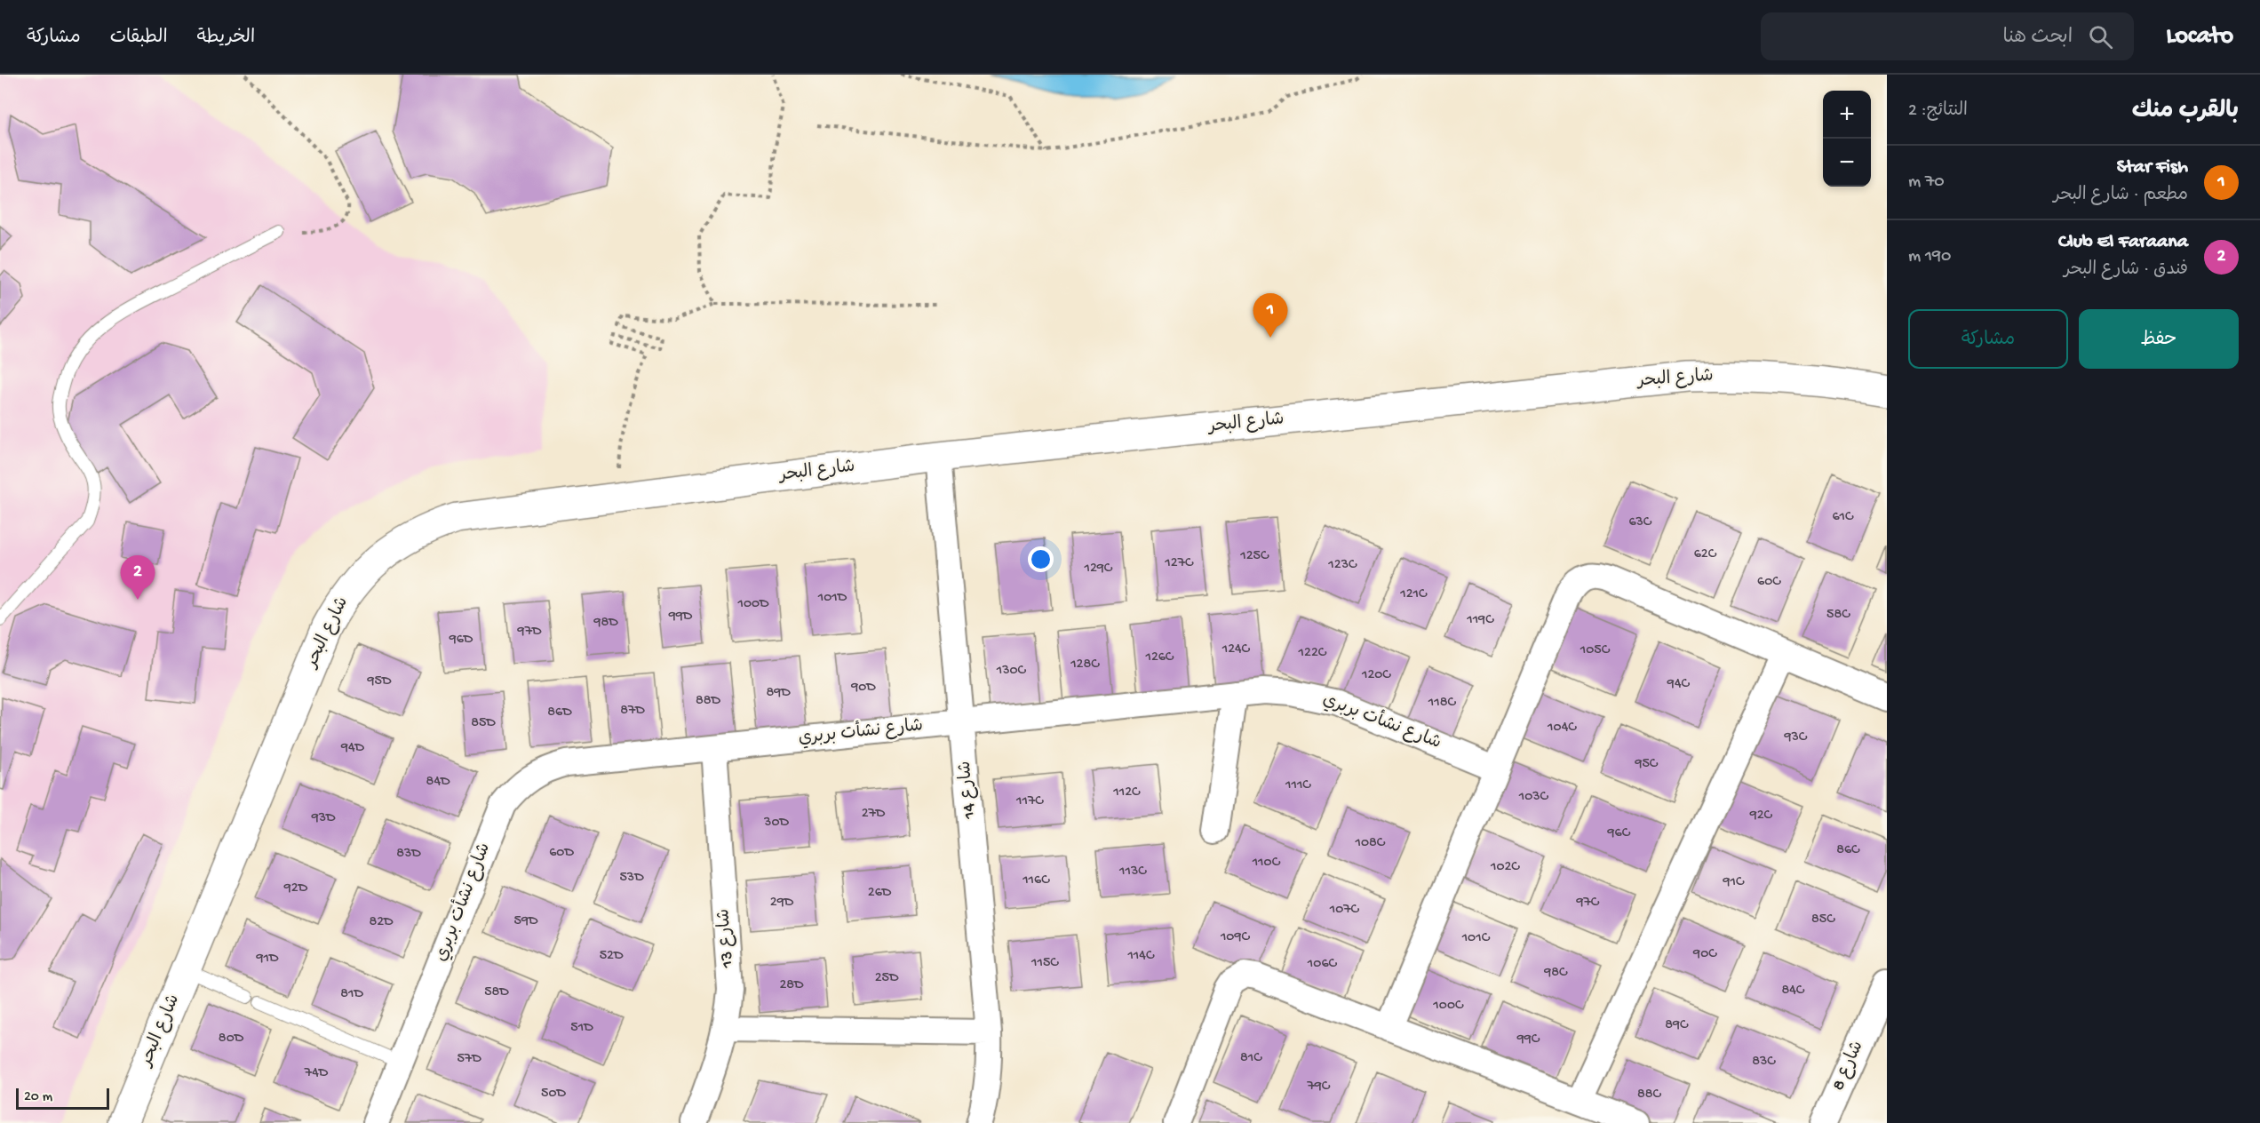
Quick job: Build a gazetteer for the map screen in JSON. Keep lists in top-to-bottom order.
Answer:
{
  "streets": {
    "main road": ["شارع البحر"],
    "street": [
      "شارع نشأت بربري",
      "شارع 14",
      "شارع 13",
      "شارع 8"
    ]
  },
  "crossings": [
    ["شارع البحر", "شارع 14"],
    ["شارع نشأت بربري", "شارع 14"],
    ["شارع نشأت بربري", "شارع 13"]
  ],
  "house_numbers": [
    "61C",
    "63C",
    "62C",
    "125C",
    "127C",
    "123C",
    "129C",
    "60C",
    "121C",
    "101D",
    "100D",
    "58C",
    "99D",
    "119C",
    "98D",
    "97D",
    "96D",
    "124C",
    "105C",
    "122C",
    "126C",
    "128C",
    "130C",
    "120C",
    "95D",
    "94C",
    "90D",
    "89D",
    "88D",
    "118C",
    "87D",
    "86D",
    "85D",
    "104C",
    "93C",
    "94D",
    "95C",
    "84D",
    "111C",
    "112C",
    "103C",
    "117C",
    "27D",
    "92C",
    "93D",
    "30D",
    "96C",
    "108C",
    "86C",
    "60D",
    "83D",
    "110C",
    "102C",
    "113C",
    "53D",
    "116C",
    "91C",
    "92D",
    "26D",
    "29D",
    "97C",
    "107C",
    "85C",
    "59D",
    "82D",
    "109C",
    "101C",
    "90C",
    "52D",
    "114C",
    "91D",
    "115C",
    "106C",
    "98C",
    "25D",
    "28D",
    "84C",
    "58D",
    "81D",
    "100C",
    "89C",
    "51D",
    "80D",
    "99C",
    "81C",
    "57D",
    "83C",
    "74D",
    "79C",
    "50D",
    "88C"
  ],
  "scale_bar": "20 m",
  "page": {
    "header": "Locato",
    "search": "ابحث هنا",
    "nav": ["الخريطة", "الطبقات", "مشاركة"],
    "heading": ["بالقرب منك", "النتائج: 2"],
    "map_buttons": ["+", "−"],
    "list": [
      {
        "mark": "1",
        "name": "Star Fish",
        "note": "مطعم · شارع البحر",
        "value": "70 m"
      },
      {
        "mark": "2",
        "name": "Club El Faraana",
        "note": "فندق · شارع البحر",
        "value": "190 m"
      }
    ],
    "buttons": ["حفظ", "مشاركة"],
    "pins": ["1", "2"],
    "scale": "20 m"
  }
}
